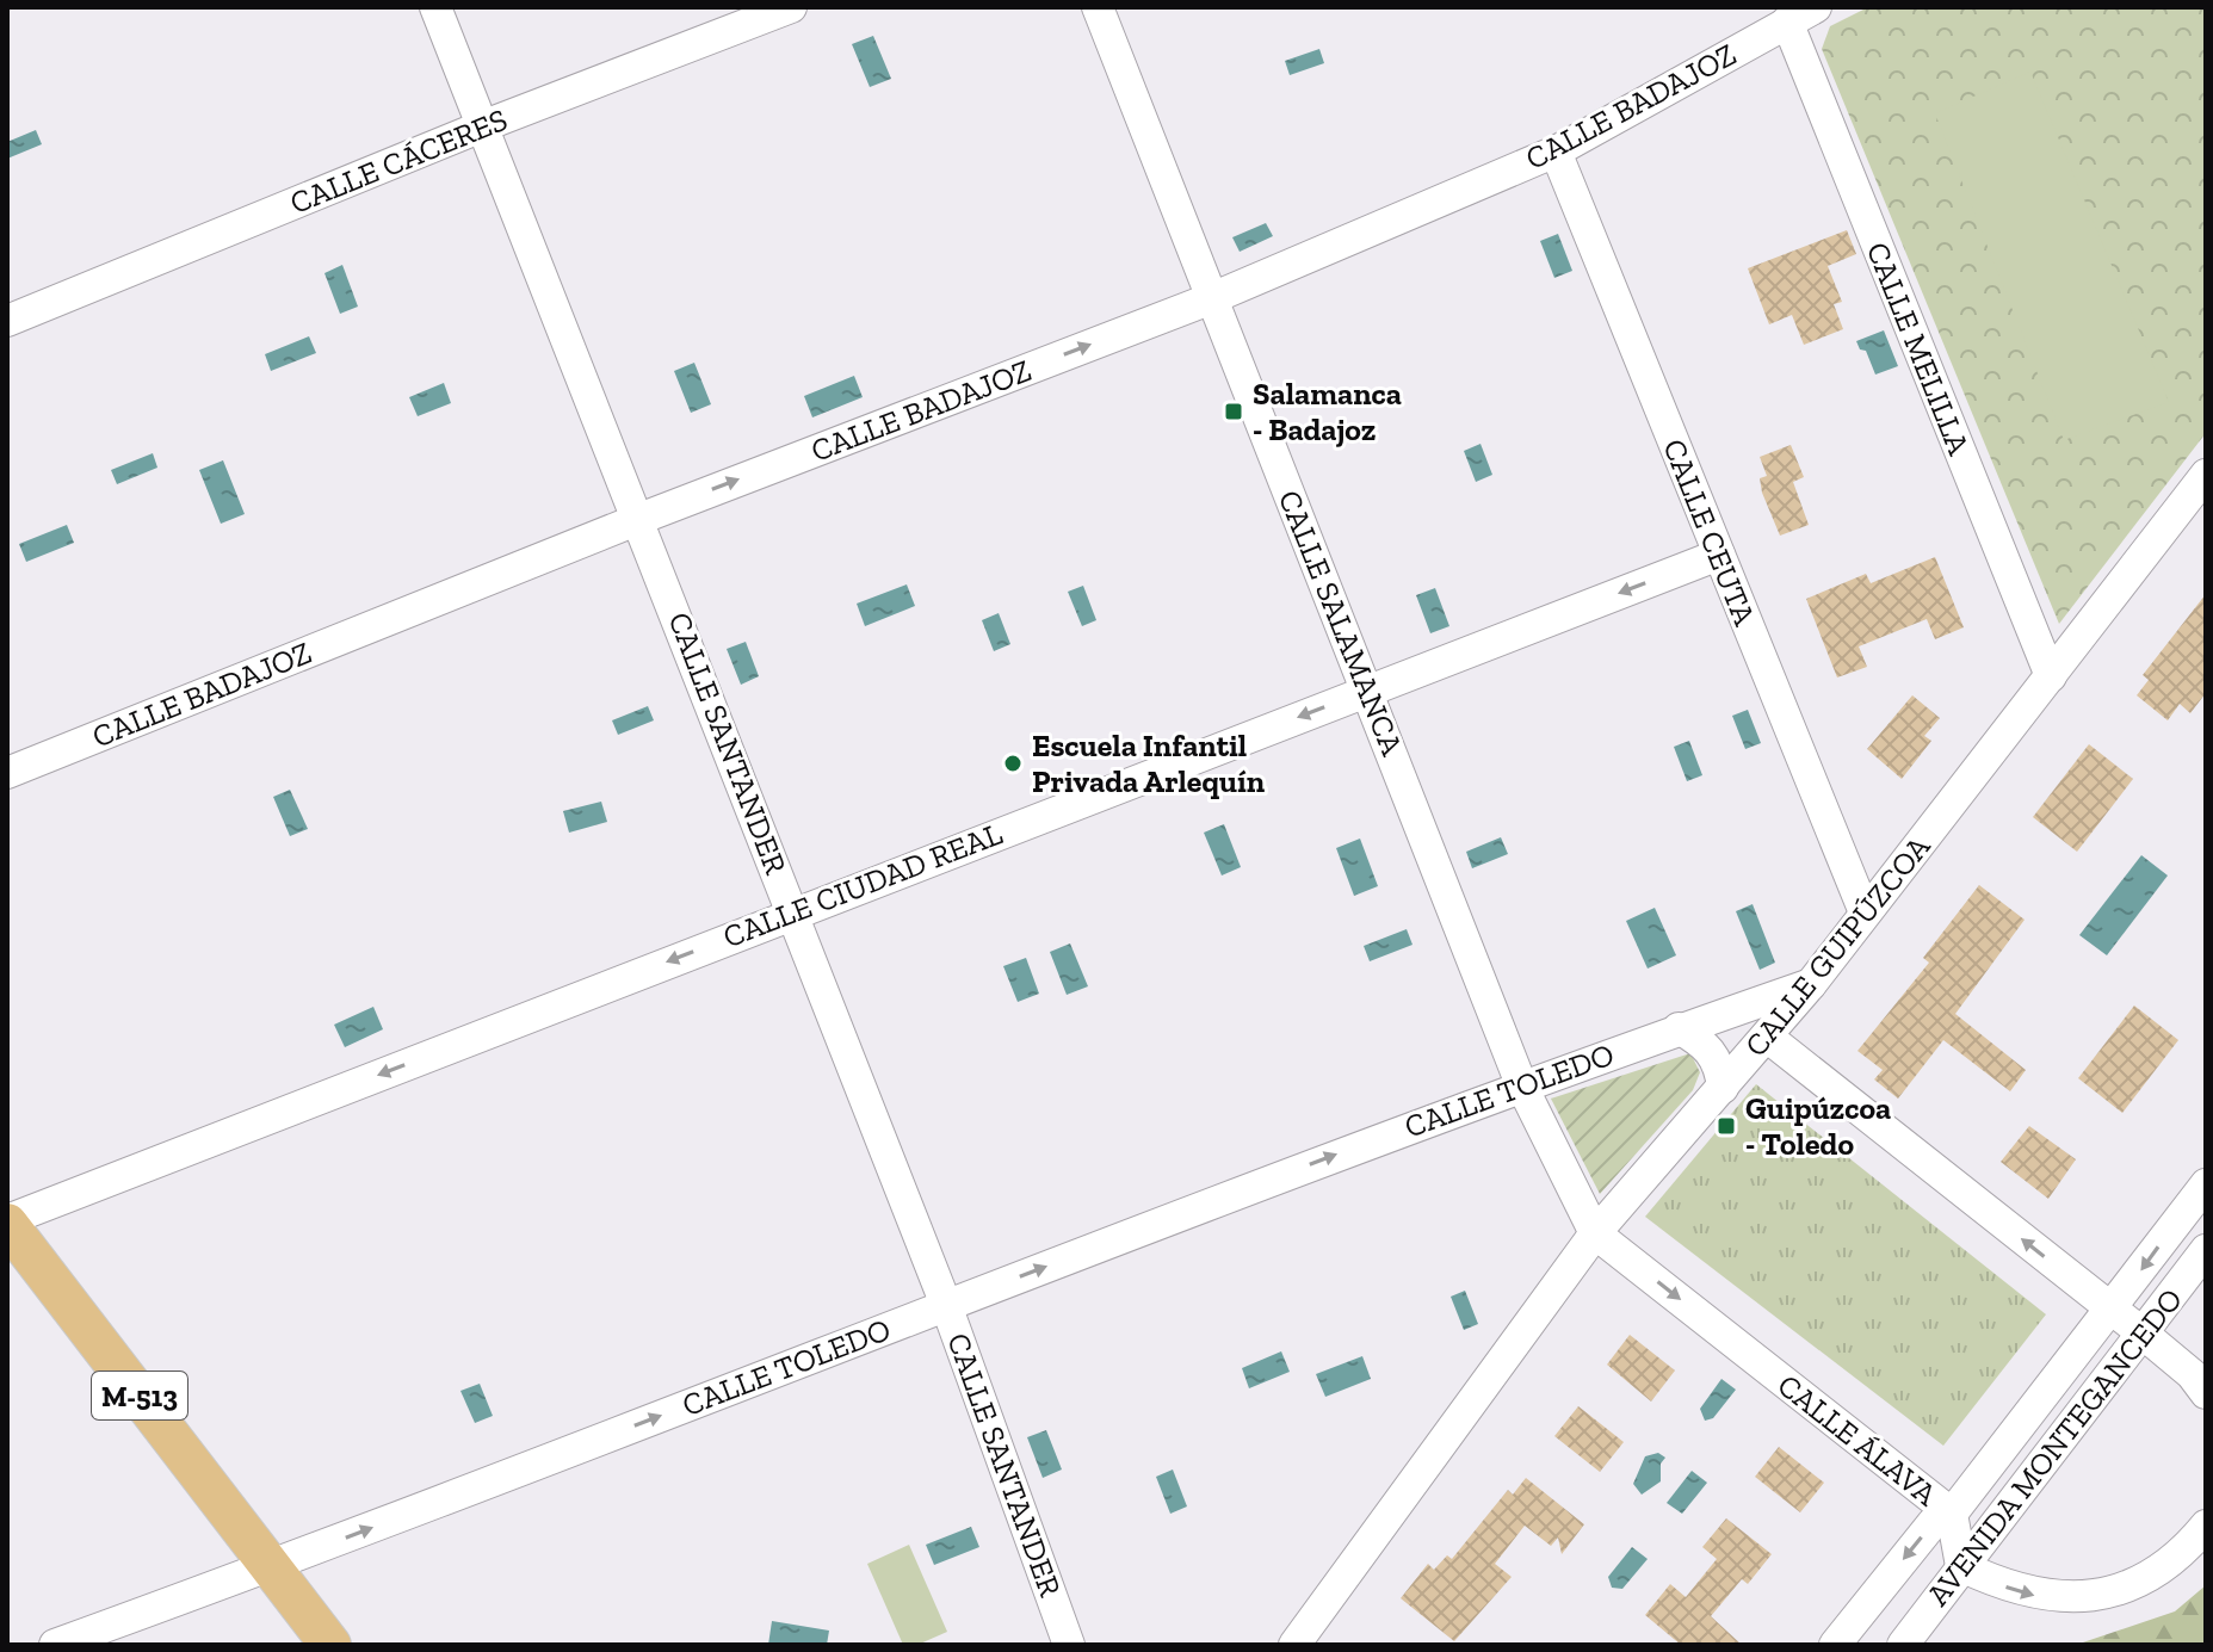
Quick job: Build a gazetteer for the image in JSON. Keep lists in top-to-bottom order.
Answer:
{
  "streets": {
    "main road": ["M-513"],
    "street": [
      "CALLE BADAJOZ",
      "CALLE CÁCERES",
      "CALLE MELILLA",
      "CALLE CEUTA",
      "CALLE SALAMANCA",
      "CALLE SANTANDER",
      "CALLE CIUDAD REAL",
      "CALLE GUIPÚZCOA",
      "CALLE TOLEDO",
      "CALLE ÁLAVA",
      "AVENIDA MONTEGANCEDO"
    ]
  },
  "crossings": [
    ["CALLE BADAJOZ", "CALLE MELILLA"],
    ["CALLE BADAJOZ", "CALLE CEUTA"],
    ["CALLE BADAJOZ", "CALLE SALAMANCA"],
    ["CALLE BADAJOZ", "CALLE SANTANDER"],
    ["CALLE CÁCERES", "CALLE SANTANDER"],
    ["CALLE MELILLA", "CALLE GUIPÚZCOA"],
    ["CALLE CEUTA", "CALLE CIUDAD REAL"],
    ["CALLE CEUTA", "CALLE GUIPÚZCOA"],
    ["CALLE SALAMANCA", "CALLE CIUDAD REAL"],
    ["CALLE SALAMANCA", "CALLE GUIPÚZCOA"],
    ["CALLE SALAMANCA", "CALLE TOLEDO"],
    ["CALLE SALAMANCA", "CALLE ÁLAVA"],
    ["CALLE SANTANDER", "CALLE CIUDAD REAL"],
    ["CALLE SANTANDER", "CALLE TOLEDO"],
    ["CALLE CIUDAD REAL", "M-513"],
    ["CALLE GUIPÚZCOA", "CALLE TOLEDO"],
    ["CALLE GUIPÚZCOA", "CALLE ÁLAVA"],
    ["CALLE TOLEDO", "M-513"],
    ["CALLE ÁLAVA", "AVENIDA MONTEGANCEDO"]
  ],
  "one_way": ["CALLE CIUDAD REAL", "CALLE TOLEDO"],
  "places": {
    "transit": ["Salamanca - Badajoz", "Guipúzcoa - Toledo"],
    "other": ["Escuela Infantil Privada Arlequín"]
  }
}
